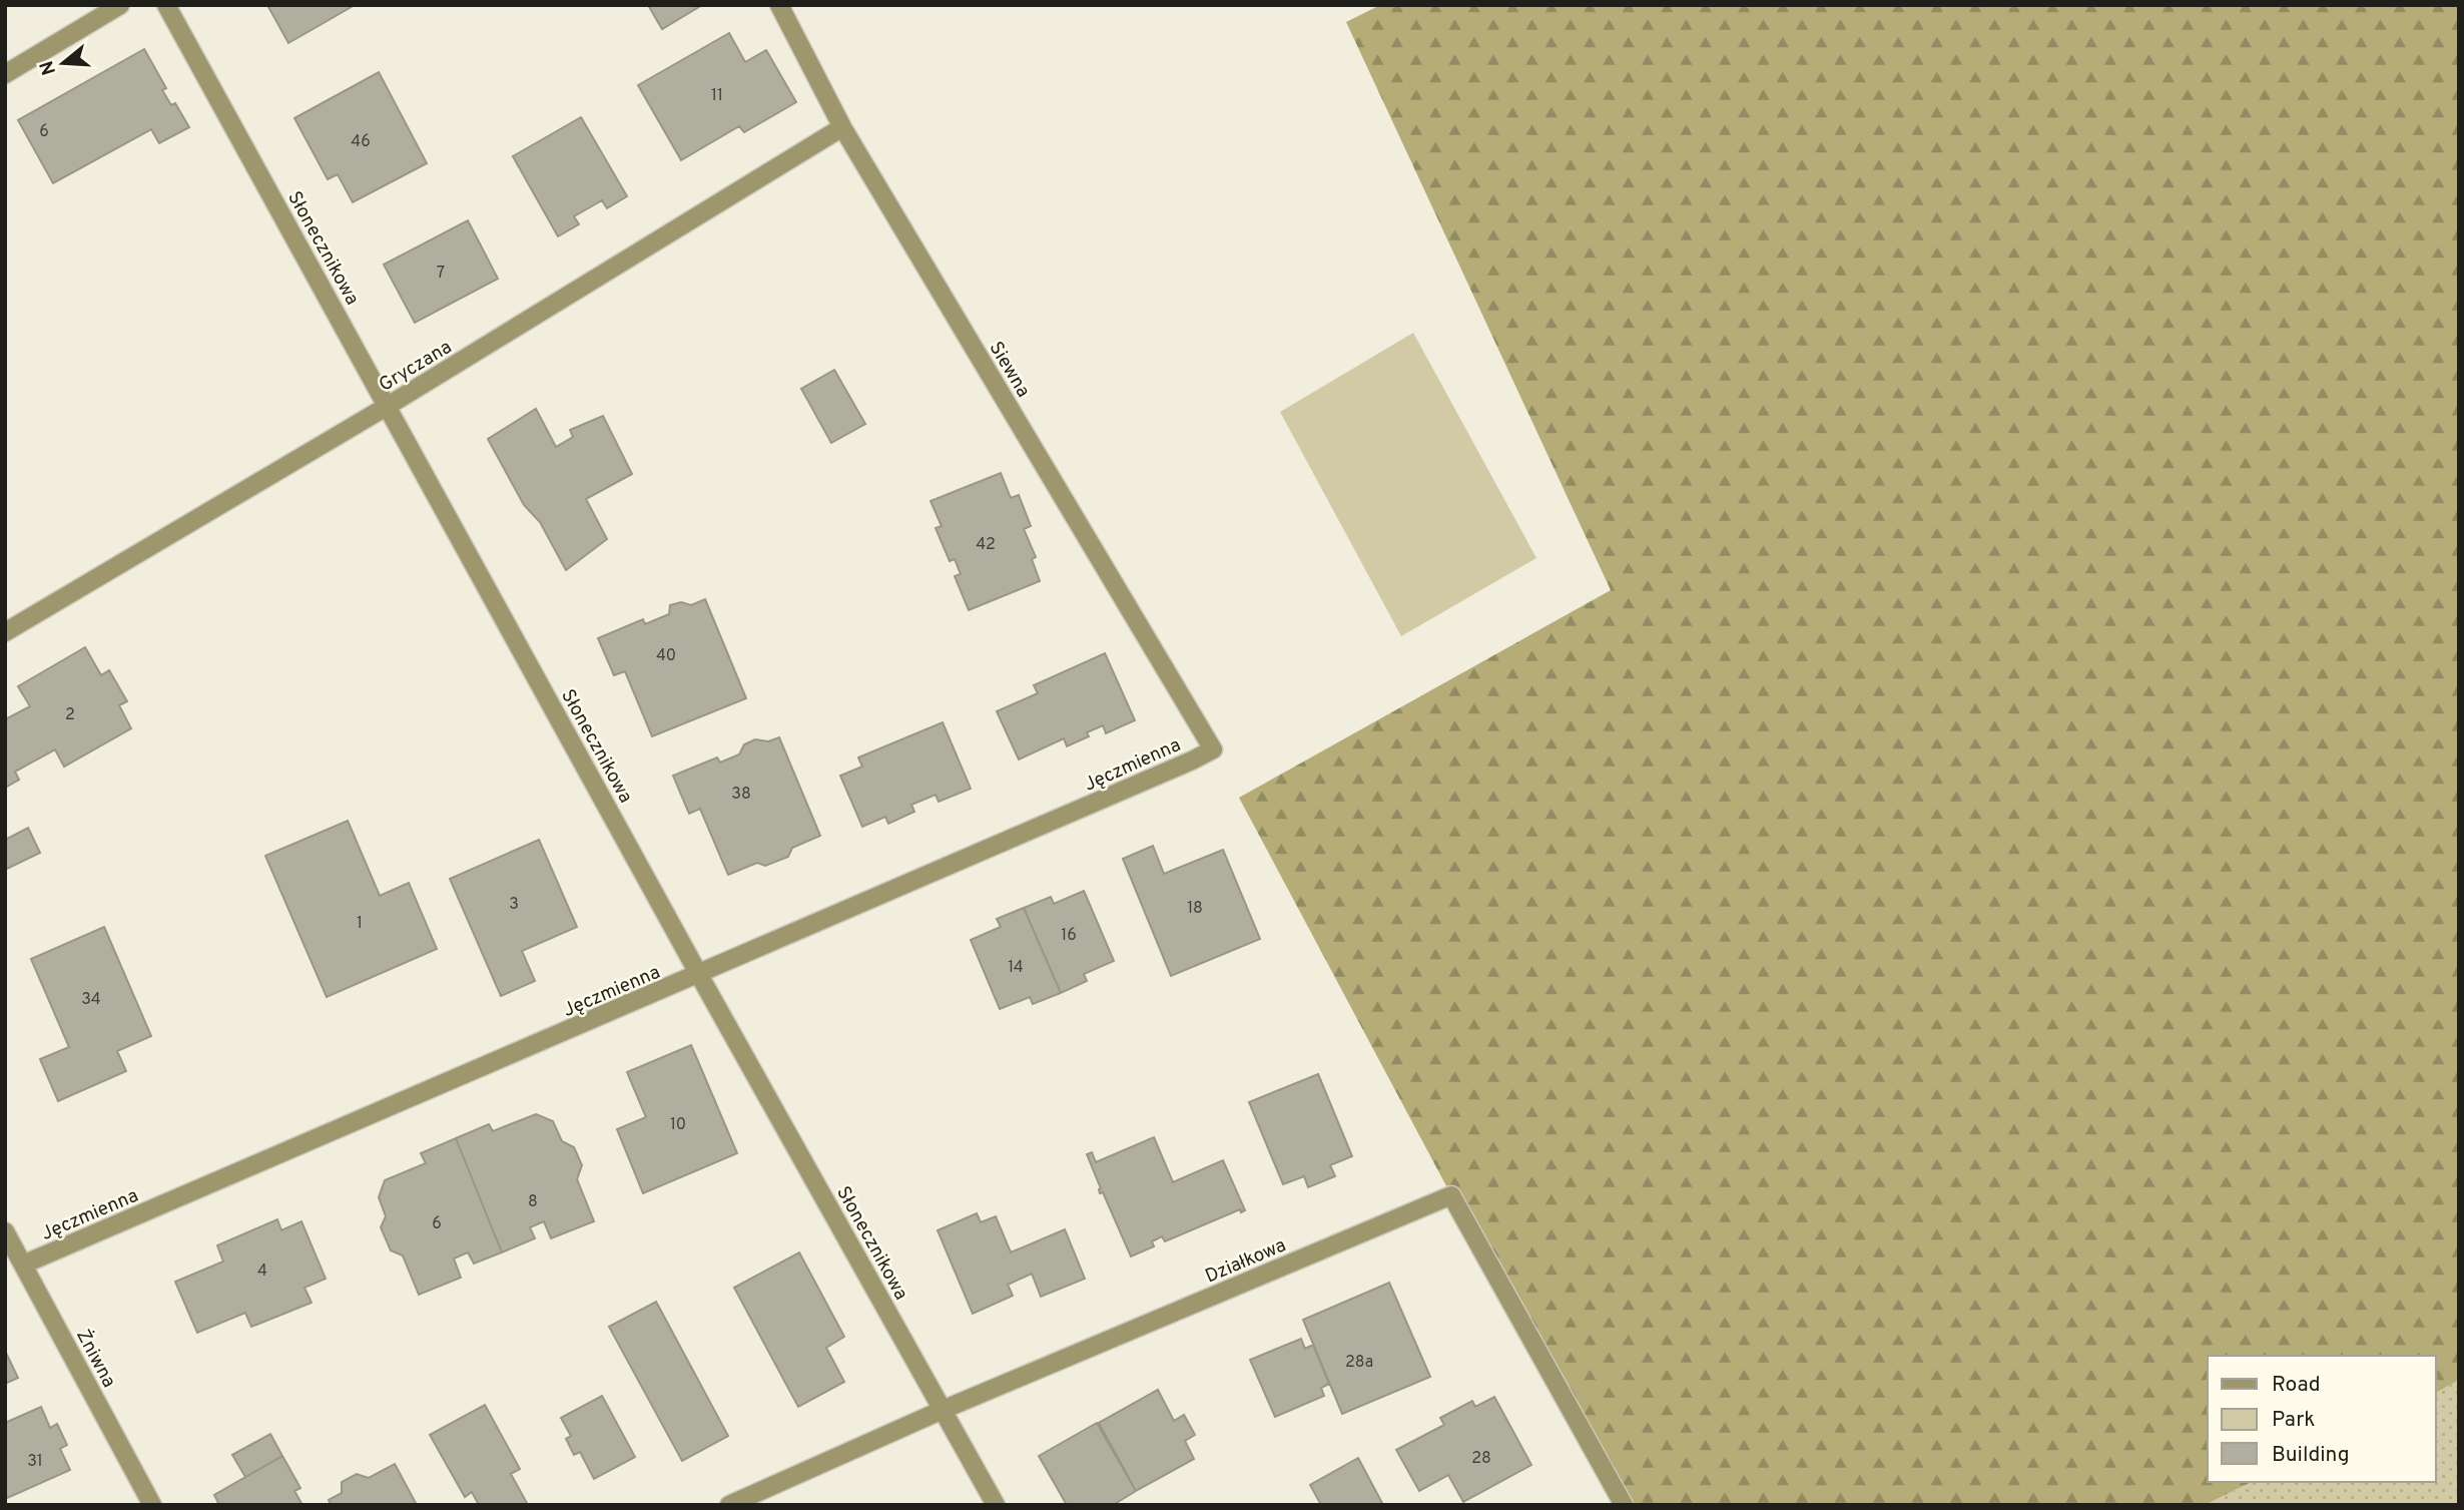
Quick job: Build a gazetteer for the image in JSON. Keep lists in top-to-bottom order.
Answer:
{
  "streets": {
    "street": [
      "Słonecznikowa",
      "Gryczana",
      "Siewna",
      "Jęczmienna",
      "Działkowa",
      "Żniwna"
    ]
  },
  "crossings": [
    ["Słonecznikowa", "Gryczana"],
    ["Słonecznikowa", "Jęczmienna"],
    ["Słonecznikowa", "Działkowa"],
    ["Gryczana", "Siewna"],
    ["Siewna", "Jęczmienna"],
    ["Jęczmienna", "Żniwna"]
  ],
  "house_numbers": [
    "11",
    "6",
    "46",
    "7",
    "42",
    "40",
    "2",
    "38",
    "3",
    "18",
    "1",
    "16",
    "14",
    "34",
    "10",
    "8",
    "6",
    "4",
    "28a",
    "28",
    "31"
  ],
  "legend": ["Road", "Park", "Building"],
  "north": "left"
}
